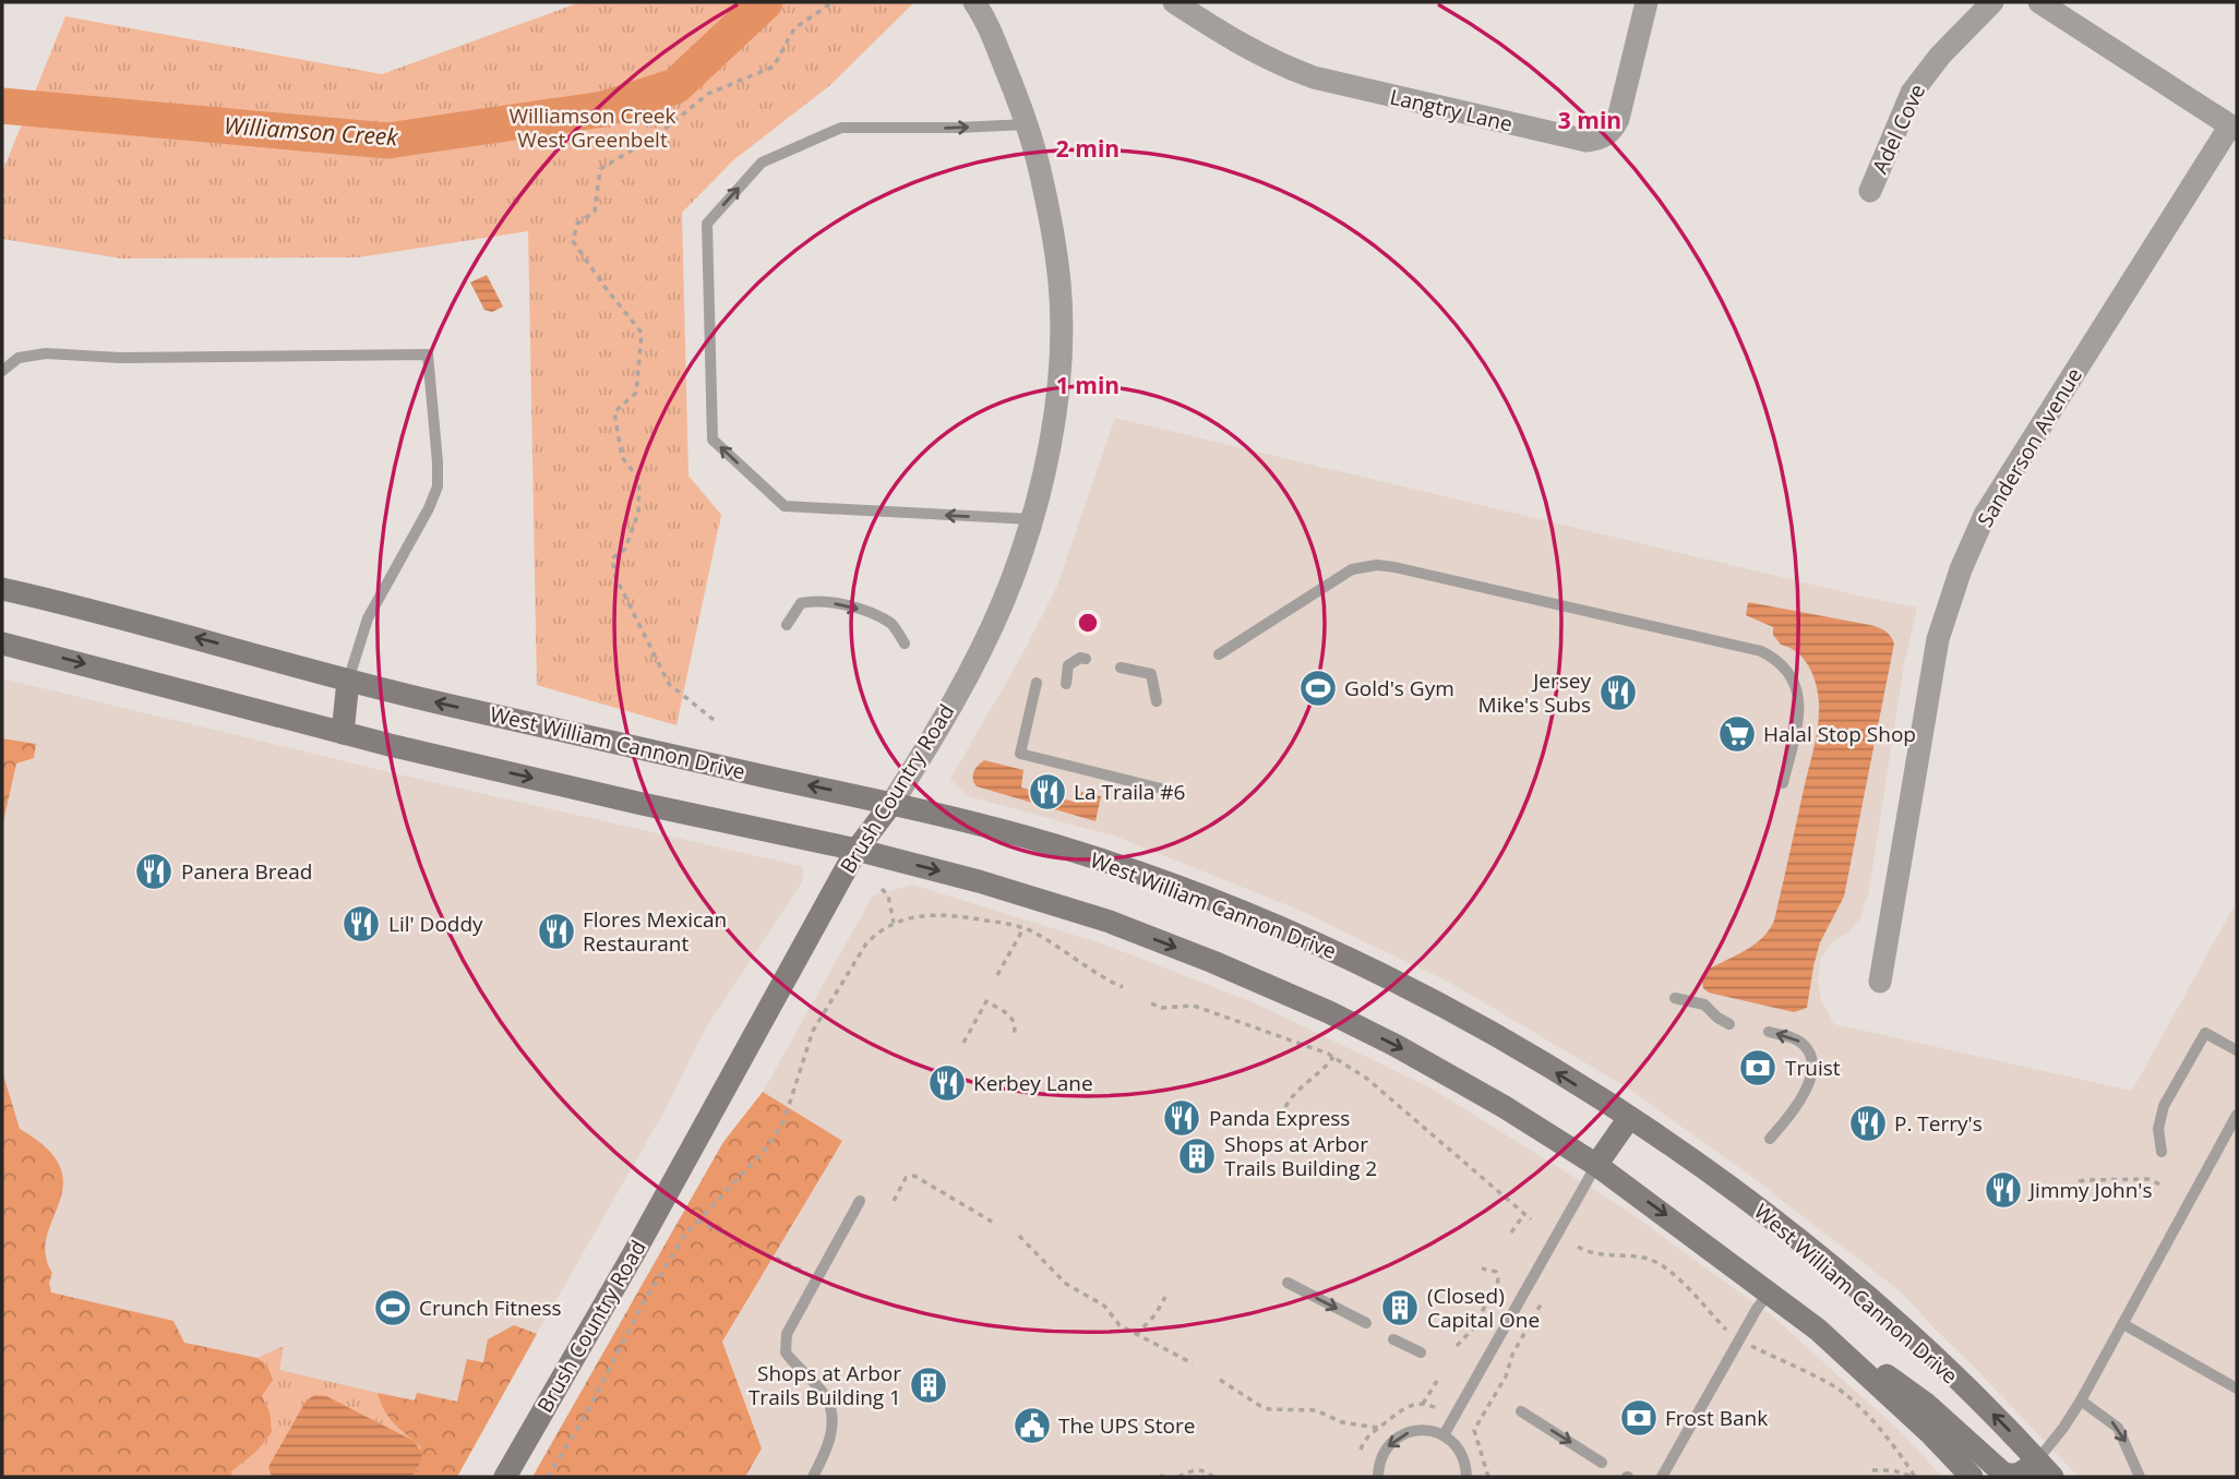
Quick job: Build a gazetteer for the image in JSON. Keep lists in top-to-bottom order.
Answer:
{
  "streets": {
    "main road": ["West William Cannon Drive", "Brush Country Road"],
    "street": ["Langtry Lane", "Adel Cove", "Sanderson Avenue"]
  },
  "crossings": [
    ["West William Cannon Drive", "Brush Country Road"]
  ],
  "water": ["Williamson Creek"],
  "parks": ["Williamson Creek West Greenbelt"],
  "places": {
    "sports": ["Gold's Gym", "Crunch Fitness"],
    "restaurant": [
      "Jersey Mike's Subs",
      "La Traila #6",
      "Panera Bread",
      "Lil' Doddy",
      "Flores Mexican Restaurant",
      "Kerbey Lane",
      "Panda Express",
      "P. Terry's",
      "Jimmy John's"
    ],
    "supermarket": ["Halal Stop Shop"],
    "bank": ["Truist", "Frost Bank"],
    "building": ["Shops at Arbor Trails Building 2", "(Closed) Capital One", "Shops at Arbor Trails Building 1"],
    "public building": ["The UPS Store"]
  },
  "rings": ["3 min", "2 min", "1 min"]
}
